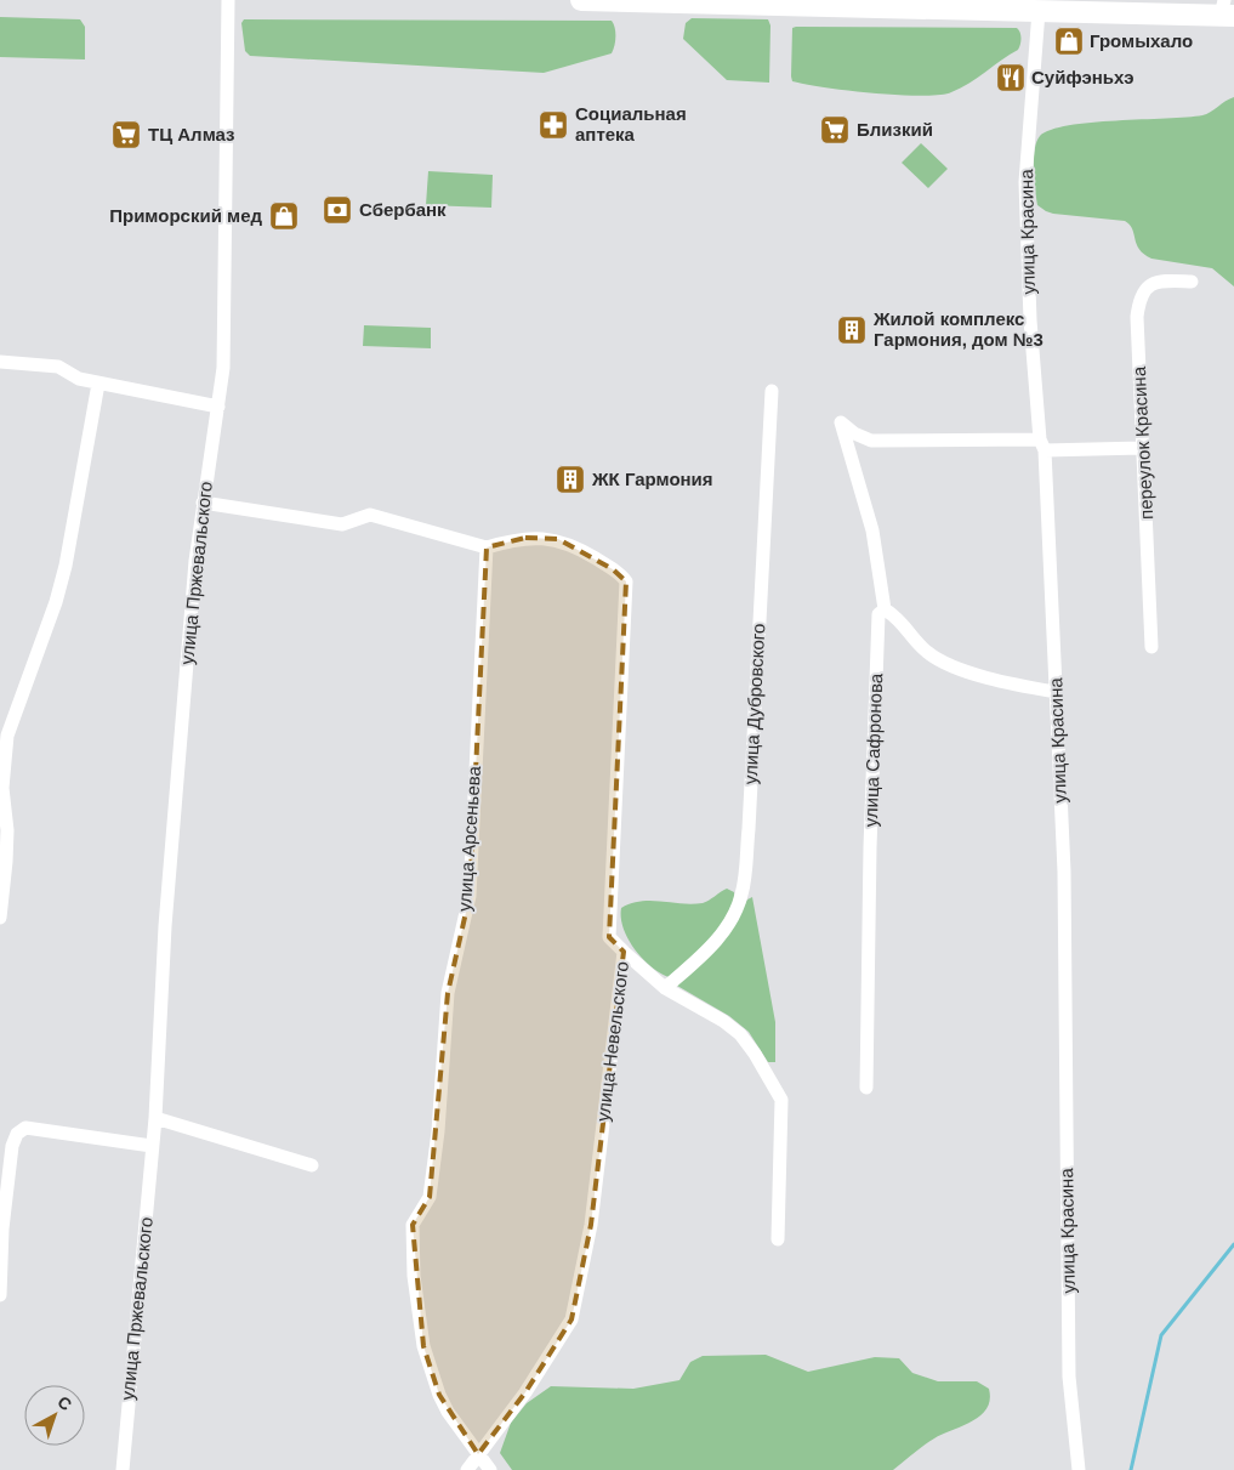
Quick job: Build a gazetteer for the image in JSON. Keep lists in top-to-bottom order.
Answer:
{
  "streets": {
    "street": [
      "улица Красина",
      "переулок Красина",
      "улица Пржевальского",
      "улица Дубровского",
      "улица Сафронова",
      "улица Арсеньева",
      "улица Невельского"
    ]
  },
  "crossings": [
    ["улица Красина", "улица Сафронова"],
    ["улица Арсеньева", "улица Невельского"]
  ],
  "places": {
    "shop": ["Громыхало", "Приморский мед"],
    "restaurant": ["Суйфэньхэ"],
    "pharmacy": ["Социальная аптека"],
    "supermarket": ["Близкий", "ТЦ Алмаз"],
    "bank": ["Сбербанк"],
    "building": ["Жилой комплекс Гармония, дом №3", "ЖК Гармония"]
  },
  "north": "top right"
}
